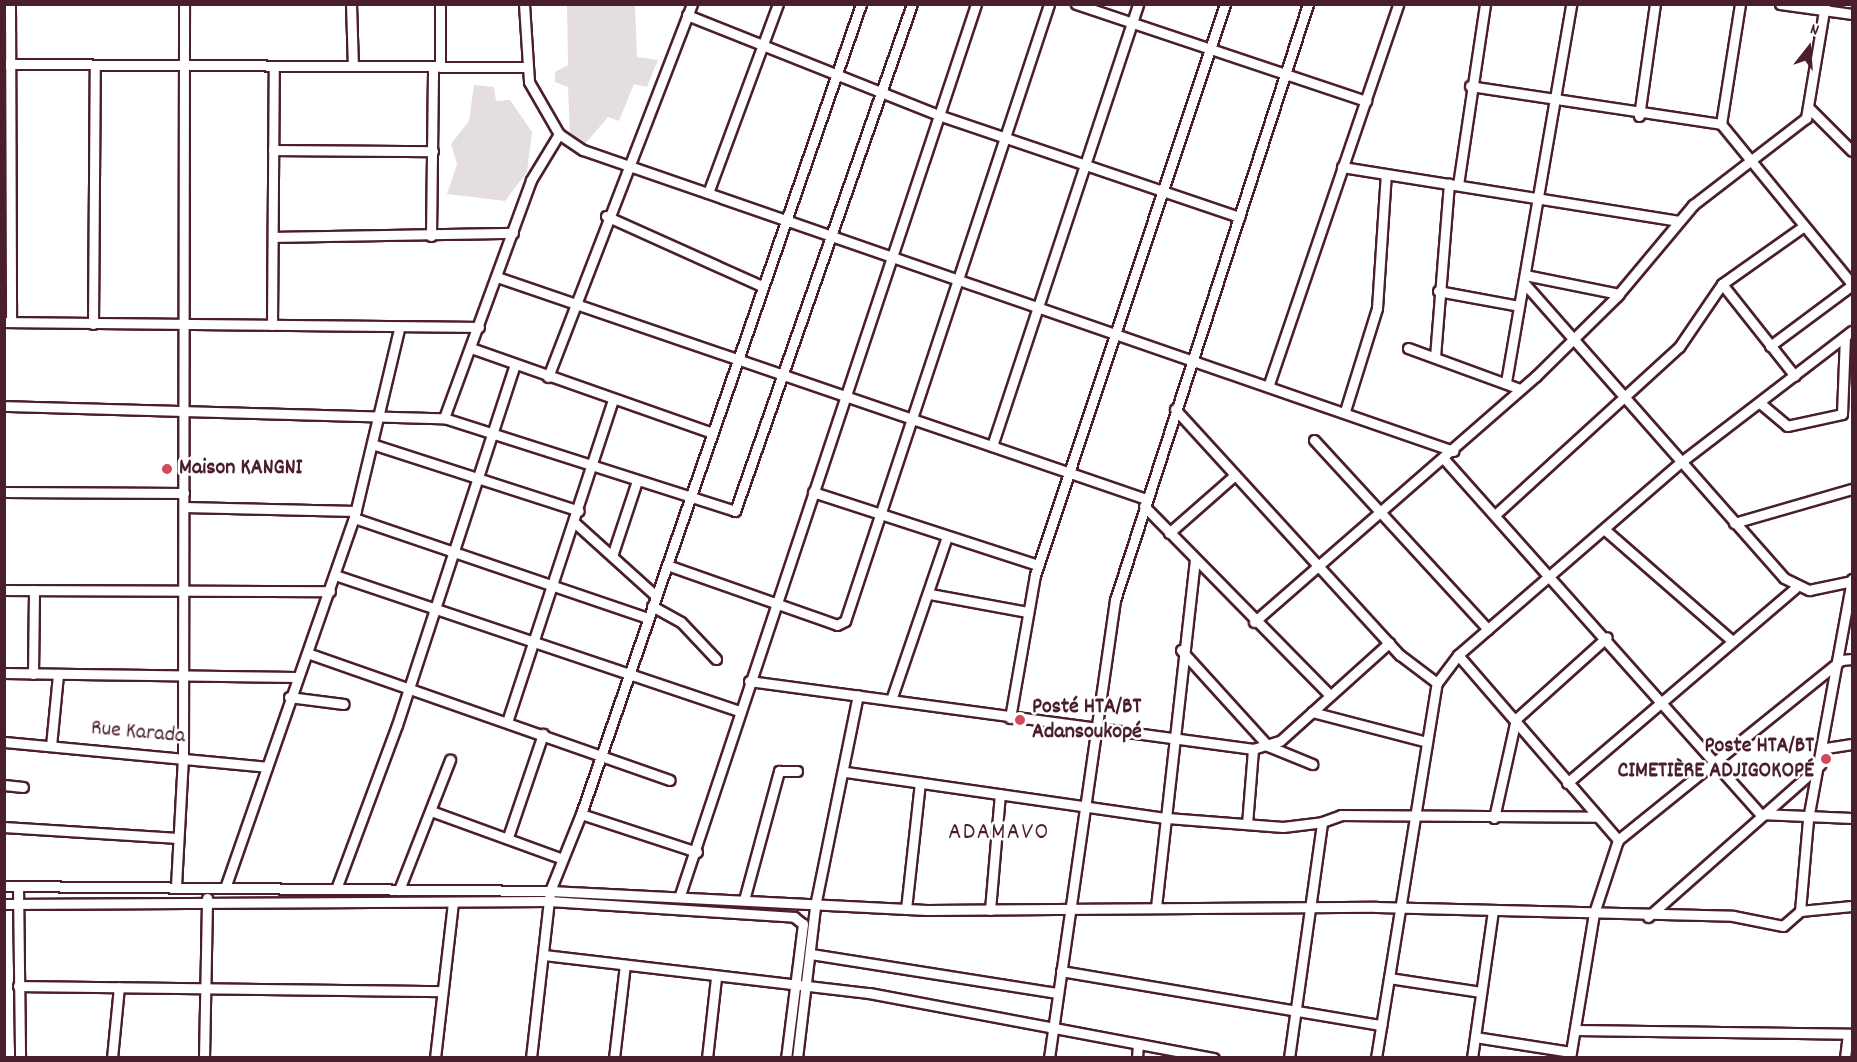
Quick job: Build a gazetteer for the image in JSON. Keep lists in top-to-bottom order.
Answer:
{
  "streets": {
    "street": ["Rue Karada"]
  },
  "districts": ["ADAMAVO"],
  "places": ["Maison KANGNI", "Posté HTA/BT Adansoukopé", "Poste HTA/BT CIMETIÈRE ADJIGOKOPÉ"],
  "north": "top"
}
